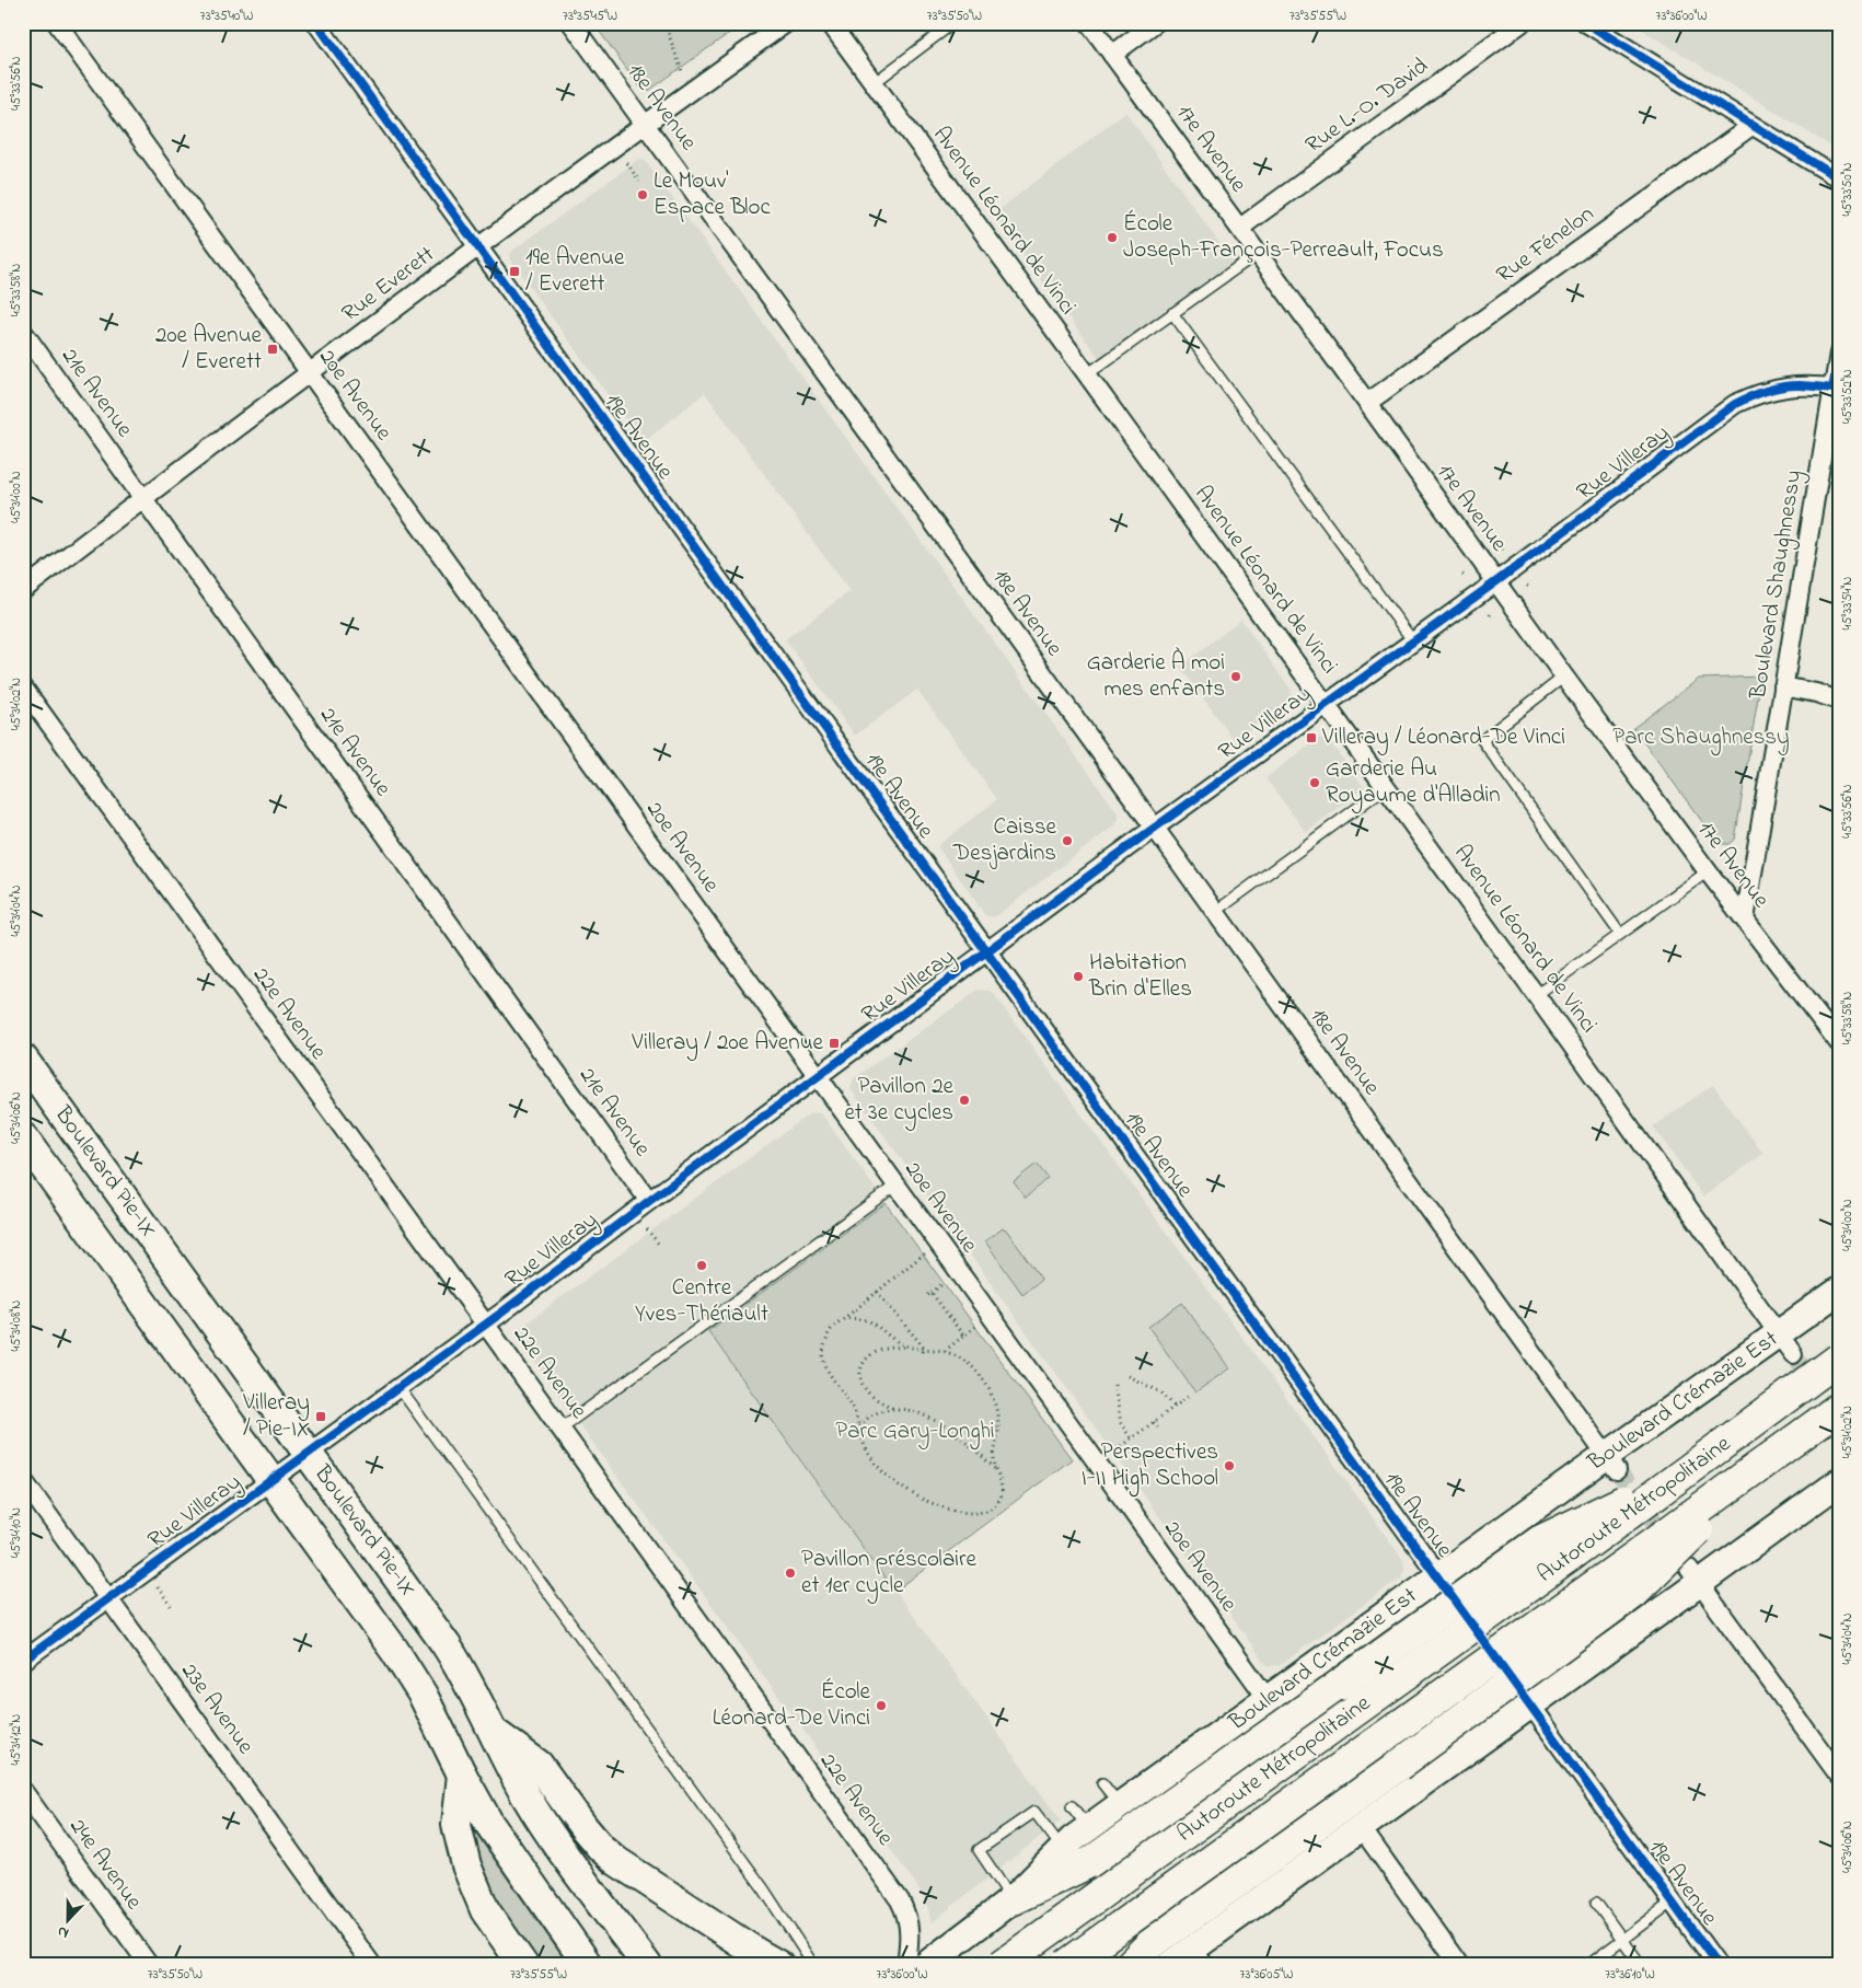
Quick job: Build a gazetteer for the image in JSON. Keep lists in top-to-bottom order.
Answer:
{
  "streets": {
    "highway": ["Autoroute Métropolitaine"],
    "main road": ["Boulevard Pie-IX", "Boulevard Crémazie Est"],
    "street": [
      "Rue L.-O. David",
      "18e Avenue",
      "17e Avenue",
      "Avenue Léonard de Vinci",
      "Rue Fénelon",
      "Rue Everett",
      "21e Avenue",
      "20e Avenue",
      "19e Avenue",
      "Rue Villeray",
      "Boulevard Shaughnessy",
      "22e Avenue",
      "23e Avenue",
      "24e Avenue"
    ]
  },
  "crossings": [
    ["Rue L.-O. David", "17e Avenue"],
    ["18e Avenue", "Rue Everett"],
    ["18e Avenue", "Rue Villeray"],
    ["18e Avenue", "Boulevard Crémazie Est"],
    ["17e Avenue", "Rue Fénelon"],
    ["17e Avenue", "Rue Villeray"],
    ["17e Avenue", "Boulevard Shaughnessy"],
    ["Avenue Léonard de Vinci", "Rue Villeray"],
    ["Avenue Léonard de Vinci", "Boulevard Crémazie Est"],
    ["Rue Everett", "21e Avenue"],
    ["Rue Everett", "20e Avenue"],
    ["Rue Everett", "19e Avenue"],
    ["21e Avenue", "Rue Villeray"],
    ["20e Avenue", "Rue Villeray"],
    ["20e Avenue", "Boulevard Crémazie Est"],
    ["19e Avenue", "Rue Villeray"],
    ["19e Avenue", "Boulevard Crémazie Est"],
    ["Rue Villeray", "Boulevard Shaughnessy"],
    ["Rue Villeray", "22e Avenue"],
    ["Rue Villeray", "Boulevard Pie-IX"],
    ["Rue Villeray", "23e Avenue"]
  ],
  "parks": ["Parc Shaughnessy", "Parc Gary-Longhi"],
  "places": {
    "other": [
      "Le Mouv' Espace Bloc",
      "École Joseph-François-Perreault, Focus",
      "Garderie À moi mes enfants",
      "Garderie Au Royaume d'Alladin",
      "Caisse Desjardins",
      "Habitation Brin d'Elles",
      "Pavillon 2e et 3e cycles",
      "Centre Yves-Thériault",
      "Perspectives I-II High School",
      "Pavillon préscolaire et 1er cycle",
      "École Léonard-De Vinci"
    ],
    "transit": [
      "19e Avenue / Everett",
      "20e Avenue / Everett",
      "Villeray / Léonard-De Vinci",
      "Villeray / 20e Avenue",
      "Villeray / Pie-IX"
    ]
  },
  "north": "bottom",
  "coordinates": [
    "73°35'40\"W",
    "73°35'45\"W",
    "73°35'50\"W",
    "73°35'55\"W",
    "73°36'00\"W",
    "45°33'56\"N",
    "45°33'50\"N",
    "45°33'58\"N",
    "45°33'52\"N",
    "45°34'00\"N",
    "45°33'54\"N",
    "45°34'02\"N",
    "45°34'04\"N",
    "45°34'06\"N",
    "45°34'08\"N",
    "45°34'10\"N",
    "45°34'12\"N",
    "73°36'05\"W",
    "73°36'10\"W"
  ]
}
